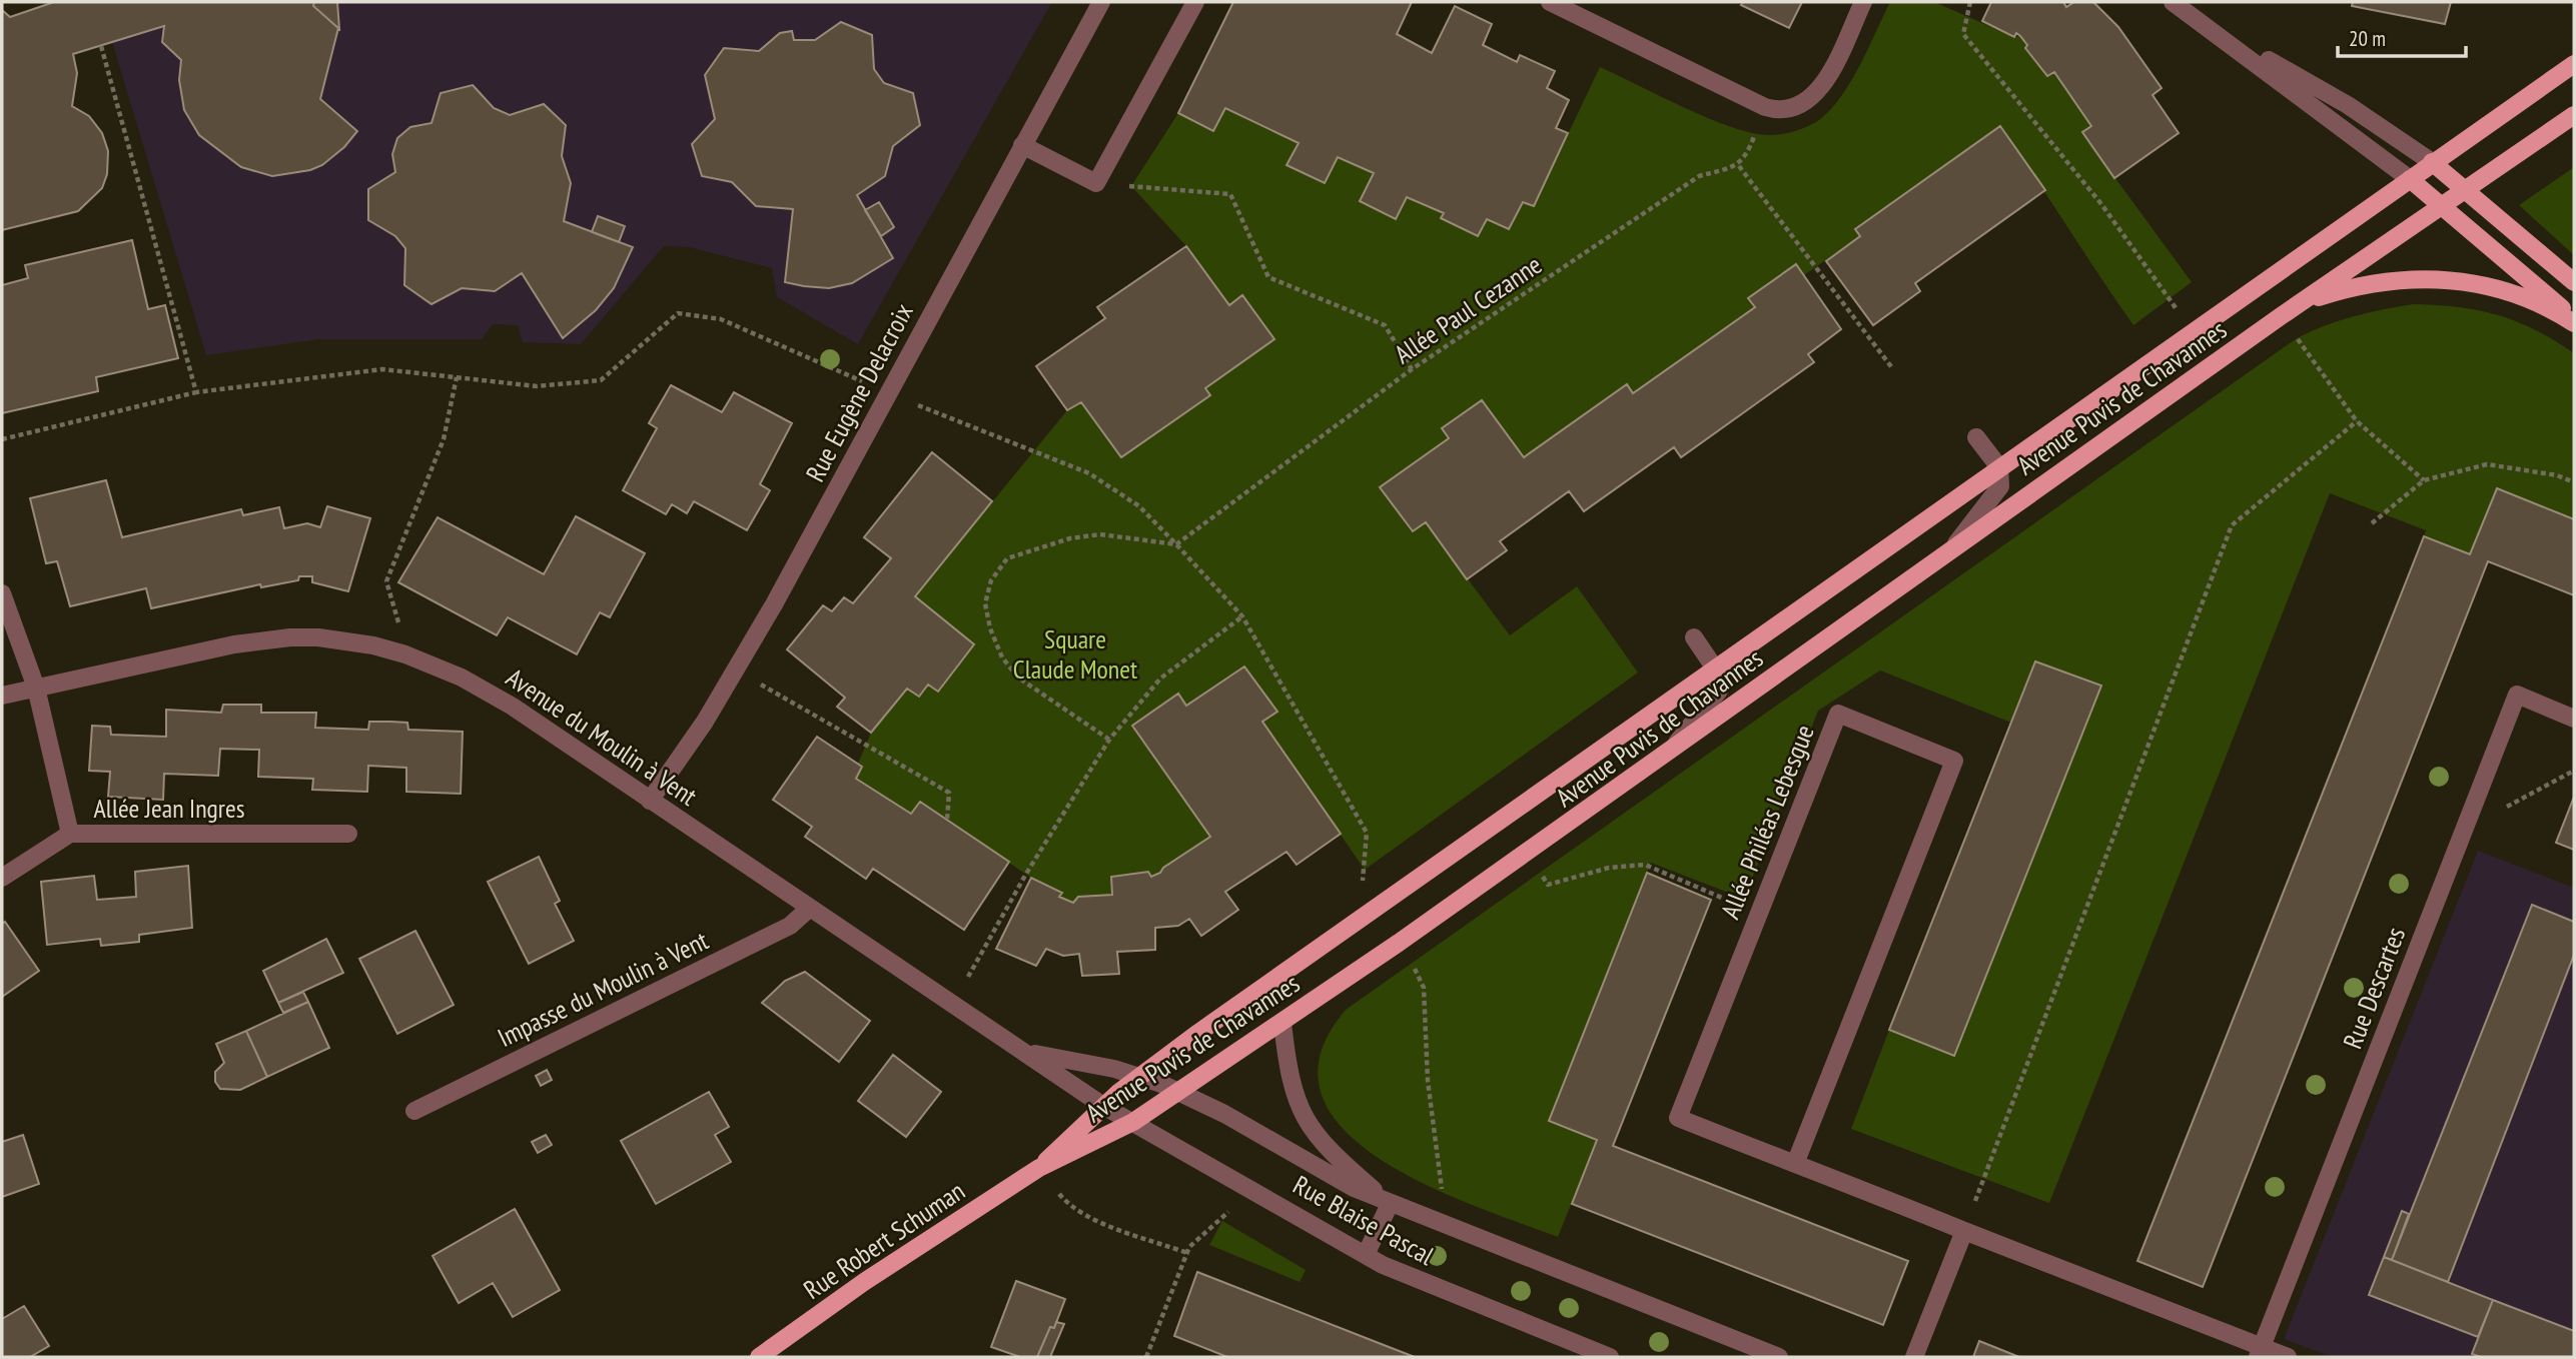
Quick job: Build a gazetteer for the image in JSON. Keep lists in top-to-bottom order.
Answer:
{
  "streets": {
    "main road": ["Avenue Puvis de Chavannes", "Rue Robert Schuman"],
    "street": [
      "Rue Eugène Delacroix",
      "Avenue du Moulin à Vent",
      "Allée Jean Ingres",
      "Allée Philéas Lebesgue",
      "Rue Descartes",
      "Impasse du Moulin à Vent",
      "Rue Blaise Pascal"
    ],
    "path": ["Allée Paul Cezanne"]
  },
  "crossings": [
    ["Rue Eugène Delacroix", "Avenue du Moulin à Vent"],
    ["Avenue Puvis de Chavannes", "Avenue du Moulin à Vent"],
    ["Avenue Puvis de Chavannes", "Rue Blaise Pascal"],
    ["Avenue Puvis de Chavannes", "Rue Robert Schuman"],
    ["Avenue du Moulin à Vent", "Impasse du Moulin à Vent"],
    ["Avenue du Moulin à Vent", "Rue Blaise Pascal"],
    ["Allée Philéas Lebesgue", "Rue Descartes"]
  ],
  "parks": ["Square Claude Monet"],
  "scale_bar": "20 m"
}
